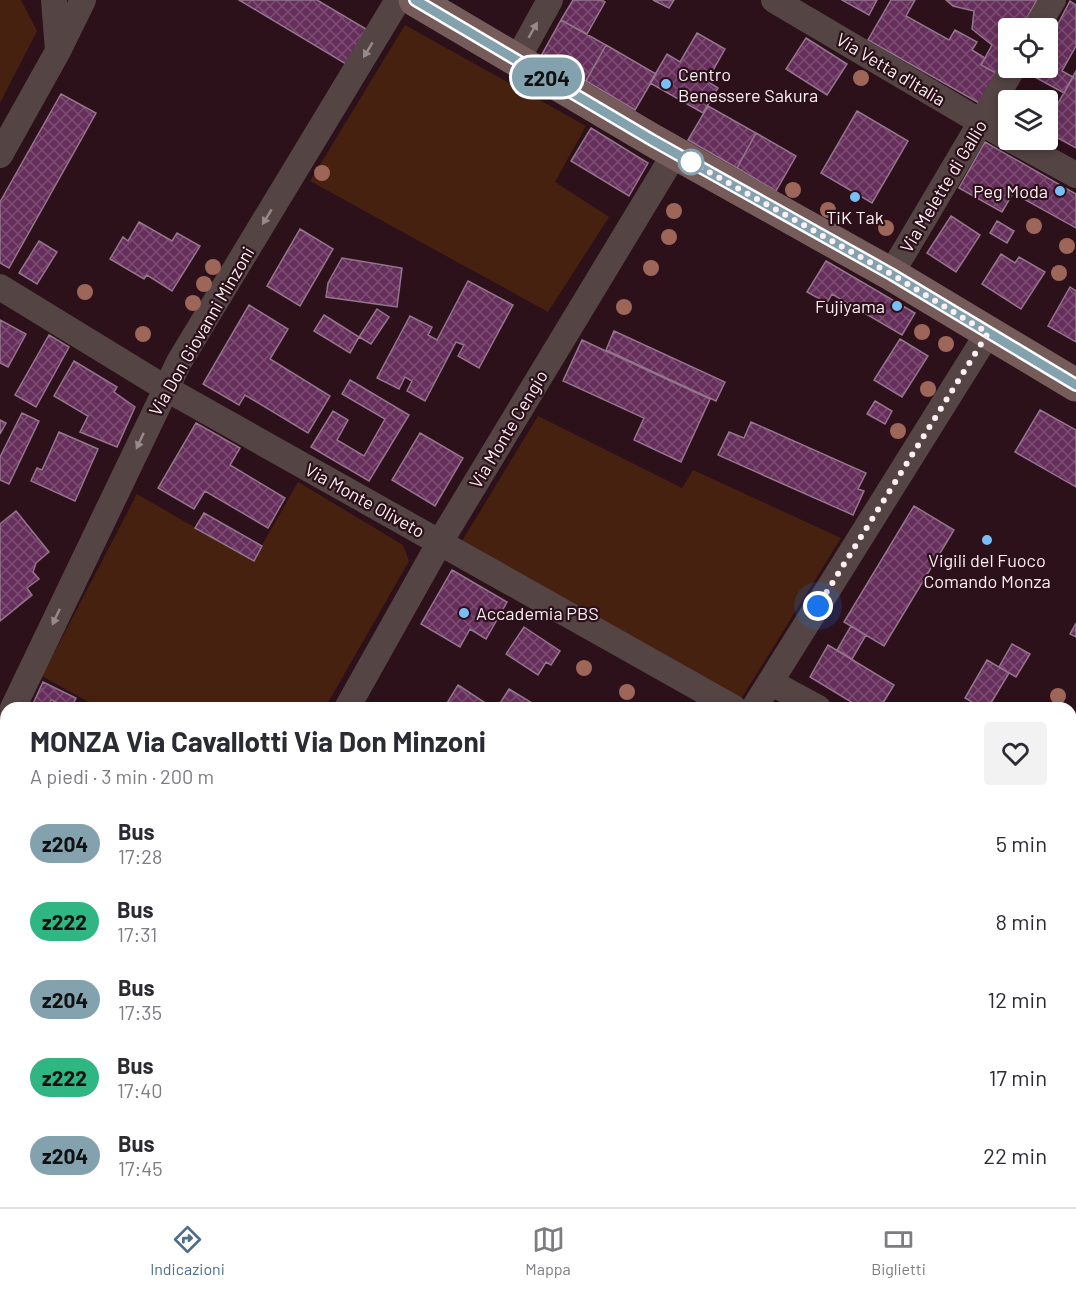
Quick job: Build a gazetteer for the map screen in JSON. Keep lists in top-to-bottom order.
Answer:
{
  "streets": {
    "street": [
      "Via Vetta d'Italia",
      "Via Melette di Gallio",
      "Via Don Giovanni Minzoni",
      "Via Monte Cengio",
      "Via Monte Oliveto"
    ]
  },
  "crossings": [
    ["Via Vetta d'Italia", "Via Melette di Gallio"],
    ["Via Don Giovanni Minzoni", "Via Monte Oliveto"],
    ["Via Monte Cengio", "Via Monte Oliveto"]
  ],
  "one_way": ["Via Don Giovanni Minzoni"],
  "places": [
    "Centro Benessere Sakura",
    "Peg Moda",
    "TiK Tak",
    "Fujiyama",
    "Vigili del Fuoco Comando Monza",
    "Accademia PBS"
  ],
  "lines": ["bus line z204"],
  "page": {
    "on_map": "z204",
    "heading": ["MONZA Via Cavallotti Via Don Minzoni", "A piedi · 3 min · 200 m"],
    "list": [
      {
        "mark": "z204",
        "name": "Bus",
        "note": "17:28",
        "value": "5 min"
      },
      {
        "mark": "z222",
        "name": "Bus",
        "note": "17:31",
        "value": "8 min"
      },
      {
        "mark": "z204",
        "name": "Bus",
        "note": "17:35",
        "value": "12 min"
      },
      {
        "mark": "z222",
        "name": "Bus",
        "note": "17:40",
        "value": "17 min"
      },
      {
        "mark": "z204",
        "name": "Bus",
        "note": "17:45",
        "value": "22 min"
      }
    ],
    "tabs": ["Indicazioni", "Mappa", "Biglietti"]
  }
}
